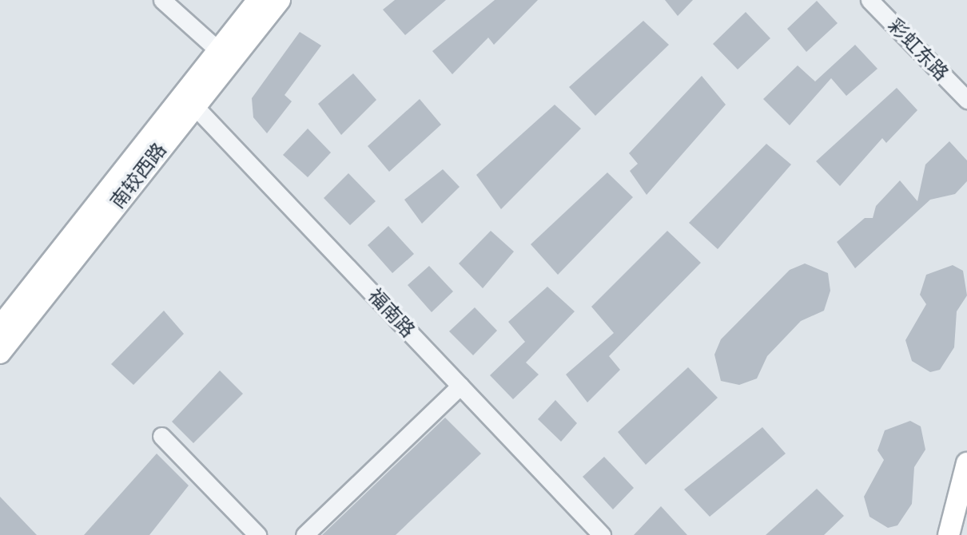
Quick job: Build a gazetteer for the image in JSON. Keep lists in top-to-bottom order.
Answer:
{
  "streets": {
    "main road": ["南较西路"],
    "street": ["彩虹东路", "福南路"]
  },
  "crossings": [
    ["南较西路", "福南路"]
  ]
}
